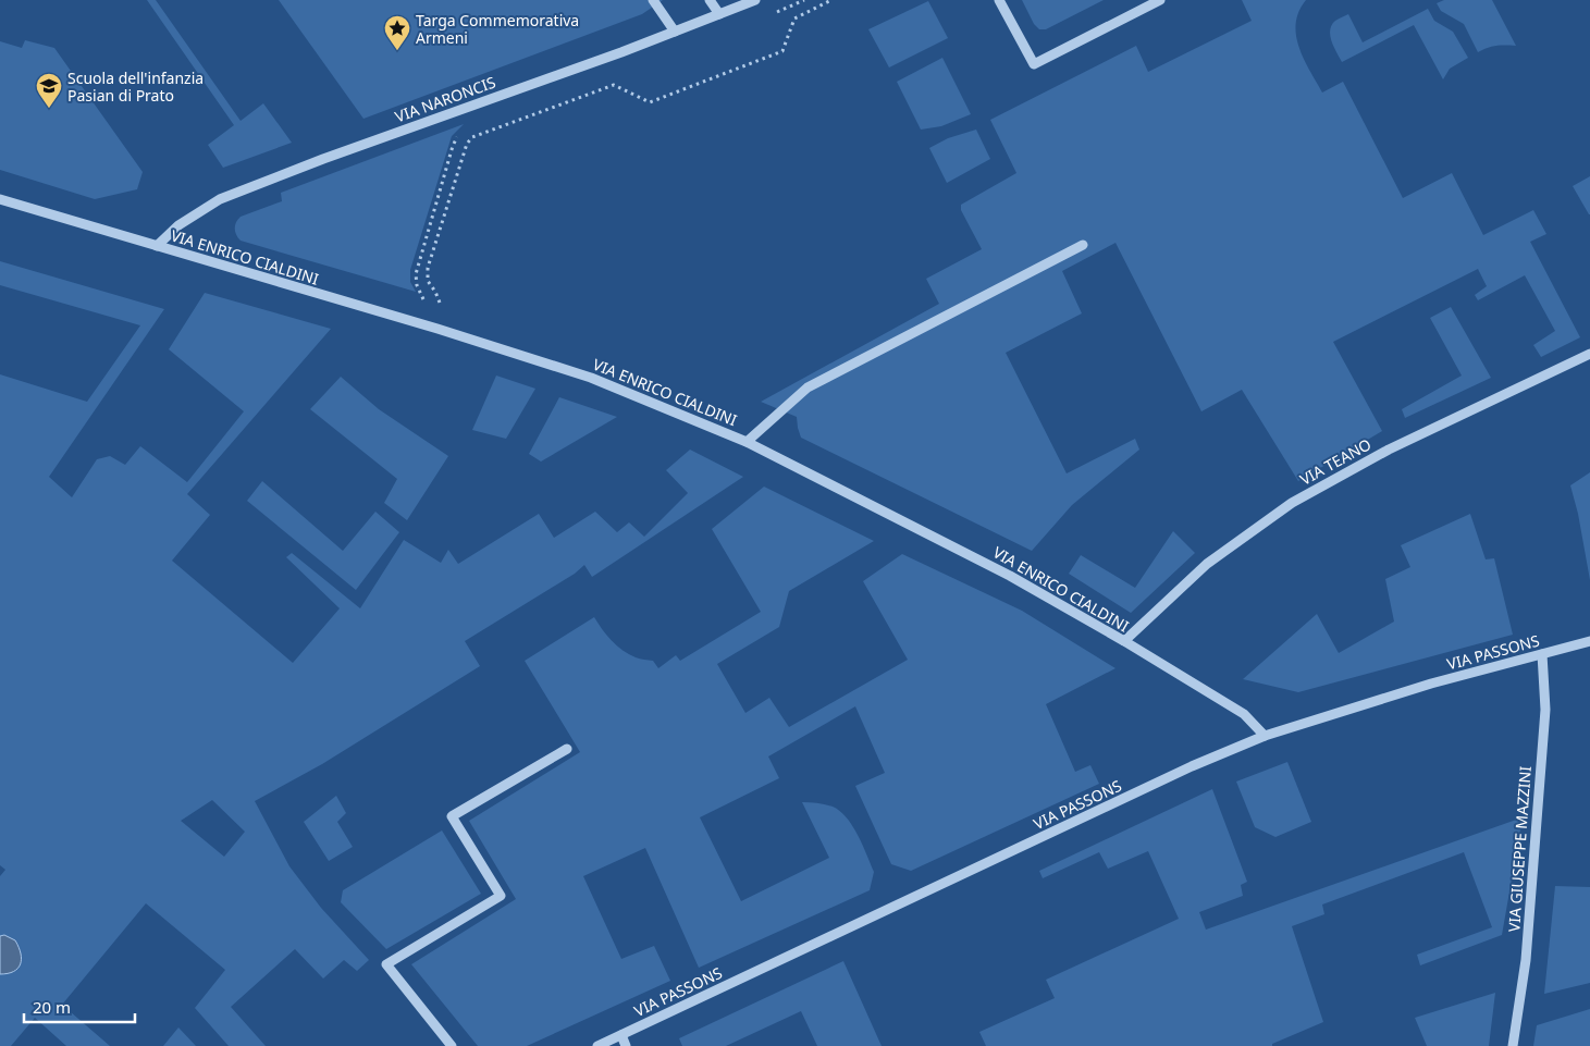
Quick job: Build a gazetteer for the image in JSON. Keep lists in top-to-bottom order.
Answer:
{
  "streets": {
    "street": [
      "VIA NARONCIS",
      "VIA ENRICO CIALDINI",
      "VIA TEANO",
      "VIA PASSONS",
      "VIA GIUSEPPE MAZZINI"
    ]
  },
  "crossings": [
    ["VIA NARONCIS", "VIA ENRICO CIALDINI"],
    ["VIA ENRICO CIALDINI", "VIA TEANO"],
    ["VIA ENRICO CIALDINI", "VIA PASSONS"],
    ["VIA PASSONS", "VIA GIUSEPPE MAZZINI"]
  ],
  "places": {
    "place": ["Targa Commemorativa Armeni"],
    "school or university": ["Scuola dell'infanzia Pasian di Prato"]
  },
  "scale_bar": "20 m"
}
